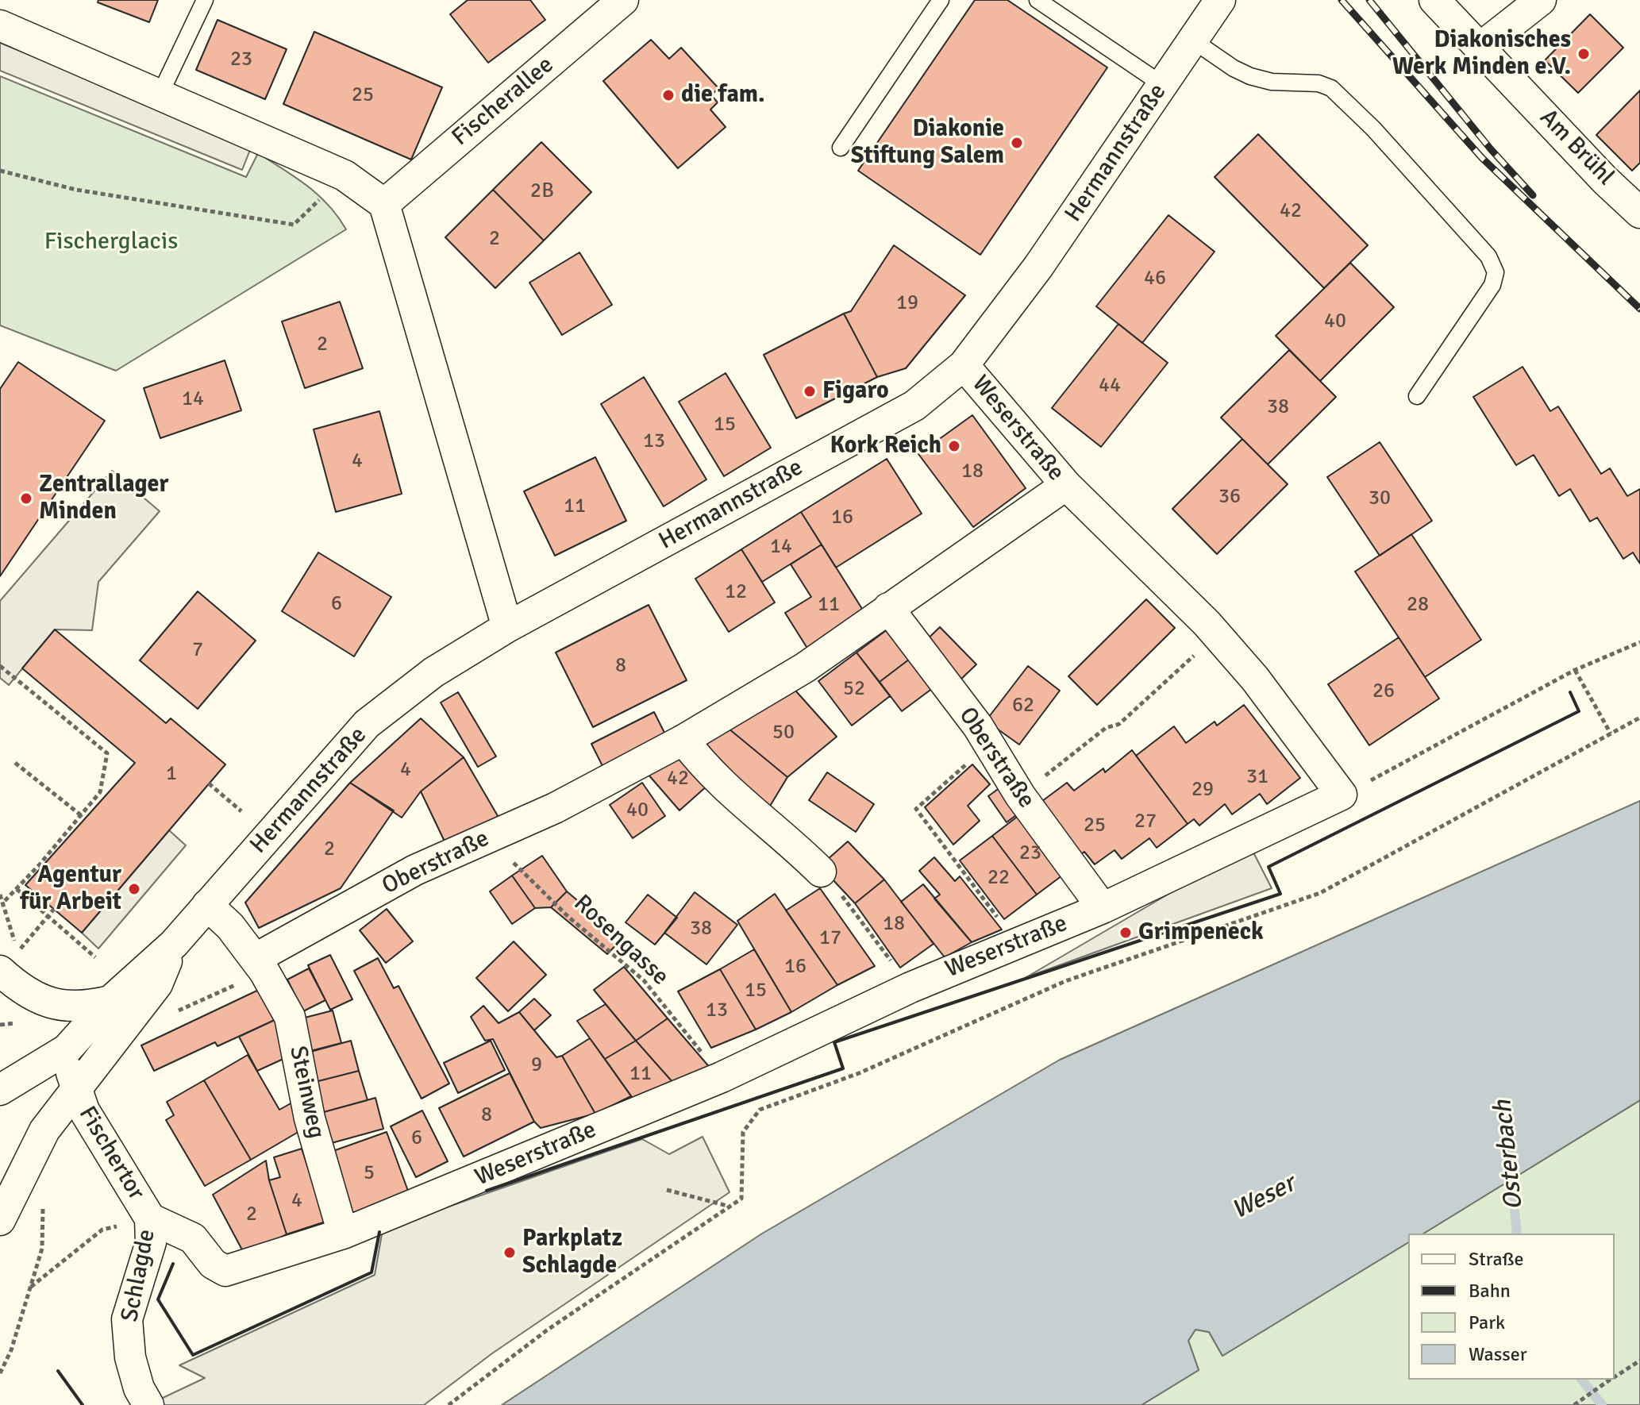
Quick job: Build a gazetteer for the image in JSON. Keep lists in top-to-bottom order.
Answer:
{
  "streets": {
    "street": [
      "Fischerallee",
      "Am Brühl",
      "Hermannstraße",
      "Weserstraße",
      "Oberstraße",
      "Steinweg",
      "Fischertor",
      "Schlagde"
    ],
    "path": ["Rosengasse"]
  },
  "crossings": [
    ["Hermannstraße", "Weserstraße"],
    ["Hermannstraße", "Fischertor"],
    ["Weserstraße", "Oberstraße"],
    ["Weserstraße", "Rosengasse"],
    ["Weserstraße", "Steinweg"],
    ["Weserstraße", "Fischertor"],
    ["Weserstraße", "Schlagde"],
    ["Oberstraße", "Rosengasse"],
    ["Oberstraße", "Steinweg"],
    ["Fischertor", "Schlagde"]
  ],
  "water": ["Osterbach", "Weser"],
  "parks": ["Fischerglacis"],
  "places": [
    "Diakonisches Werk Minden e.V.",
    "die fam.",
    "Diakonie Stiftung Salem",
    "Figaro",
    "Kork Reich",
    "Zentrallager Minden",
    "Agentur für Arbeit",
    "Grimpeneck",
    "Parkplatz Schlagde"
  ],
  "house_numbers": [
    "23",
    "25",
    "2B",
    "42",
    "2",
    "46",
    "19",
    "40",
    "2",
    "44",
    "14",
    "38",
    "15",
    "13",
    "4",
    "18",
    "36",
    "30",
    "11",
    "16",
    "14",
    "12",
    "6",
    "11",
    "28",
    "7",
    "8",
    "52",
    "26",
    "62",
    "50",
    "4",
    "1",
    "31",
    "42",
    "29",
    "40",
    "27",
    "25",
    "2",
    "23",
    "22",
    "18",
    "38",
    "17",
    "16",
    "15",
    "13",
    "9",
    "11",
    "8",
    "6",
    "5",
    "4",
    "2"
  ],
  "legend": [
    "Straße",
    "Bahn",
    "Park",
    "Wasser"
  ]
}
